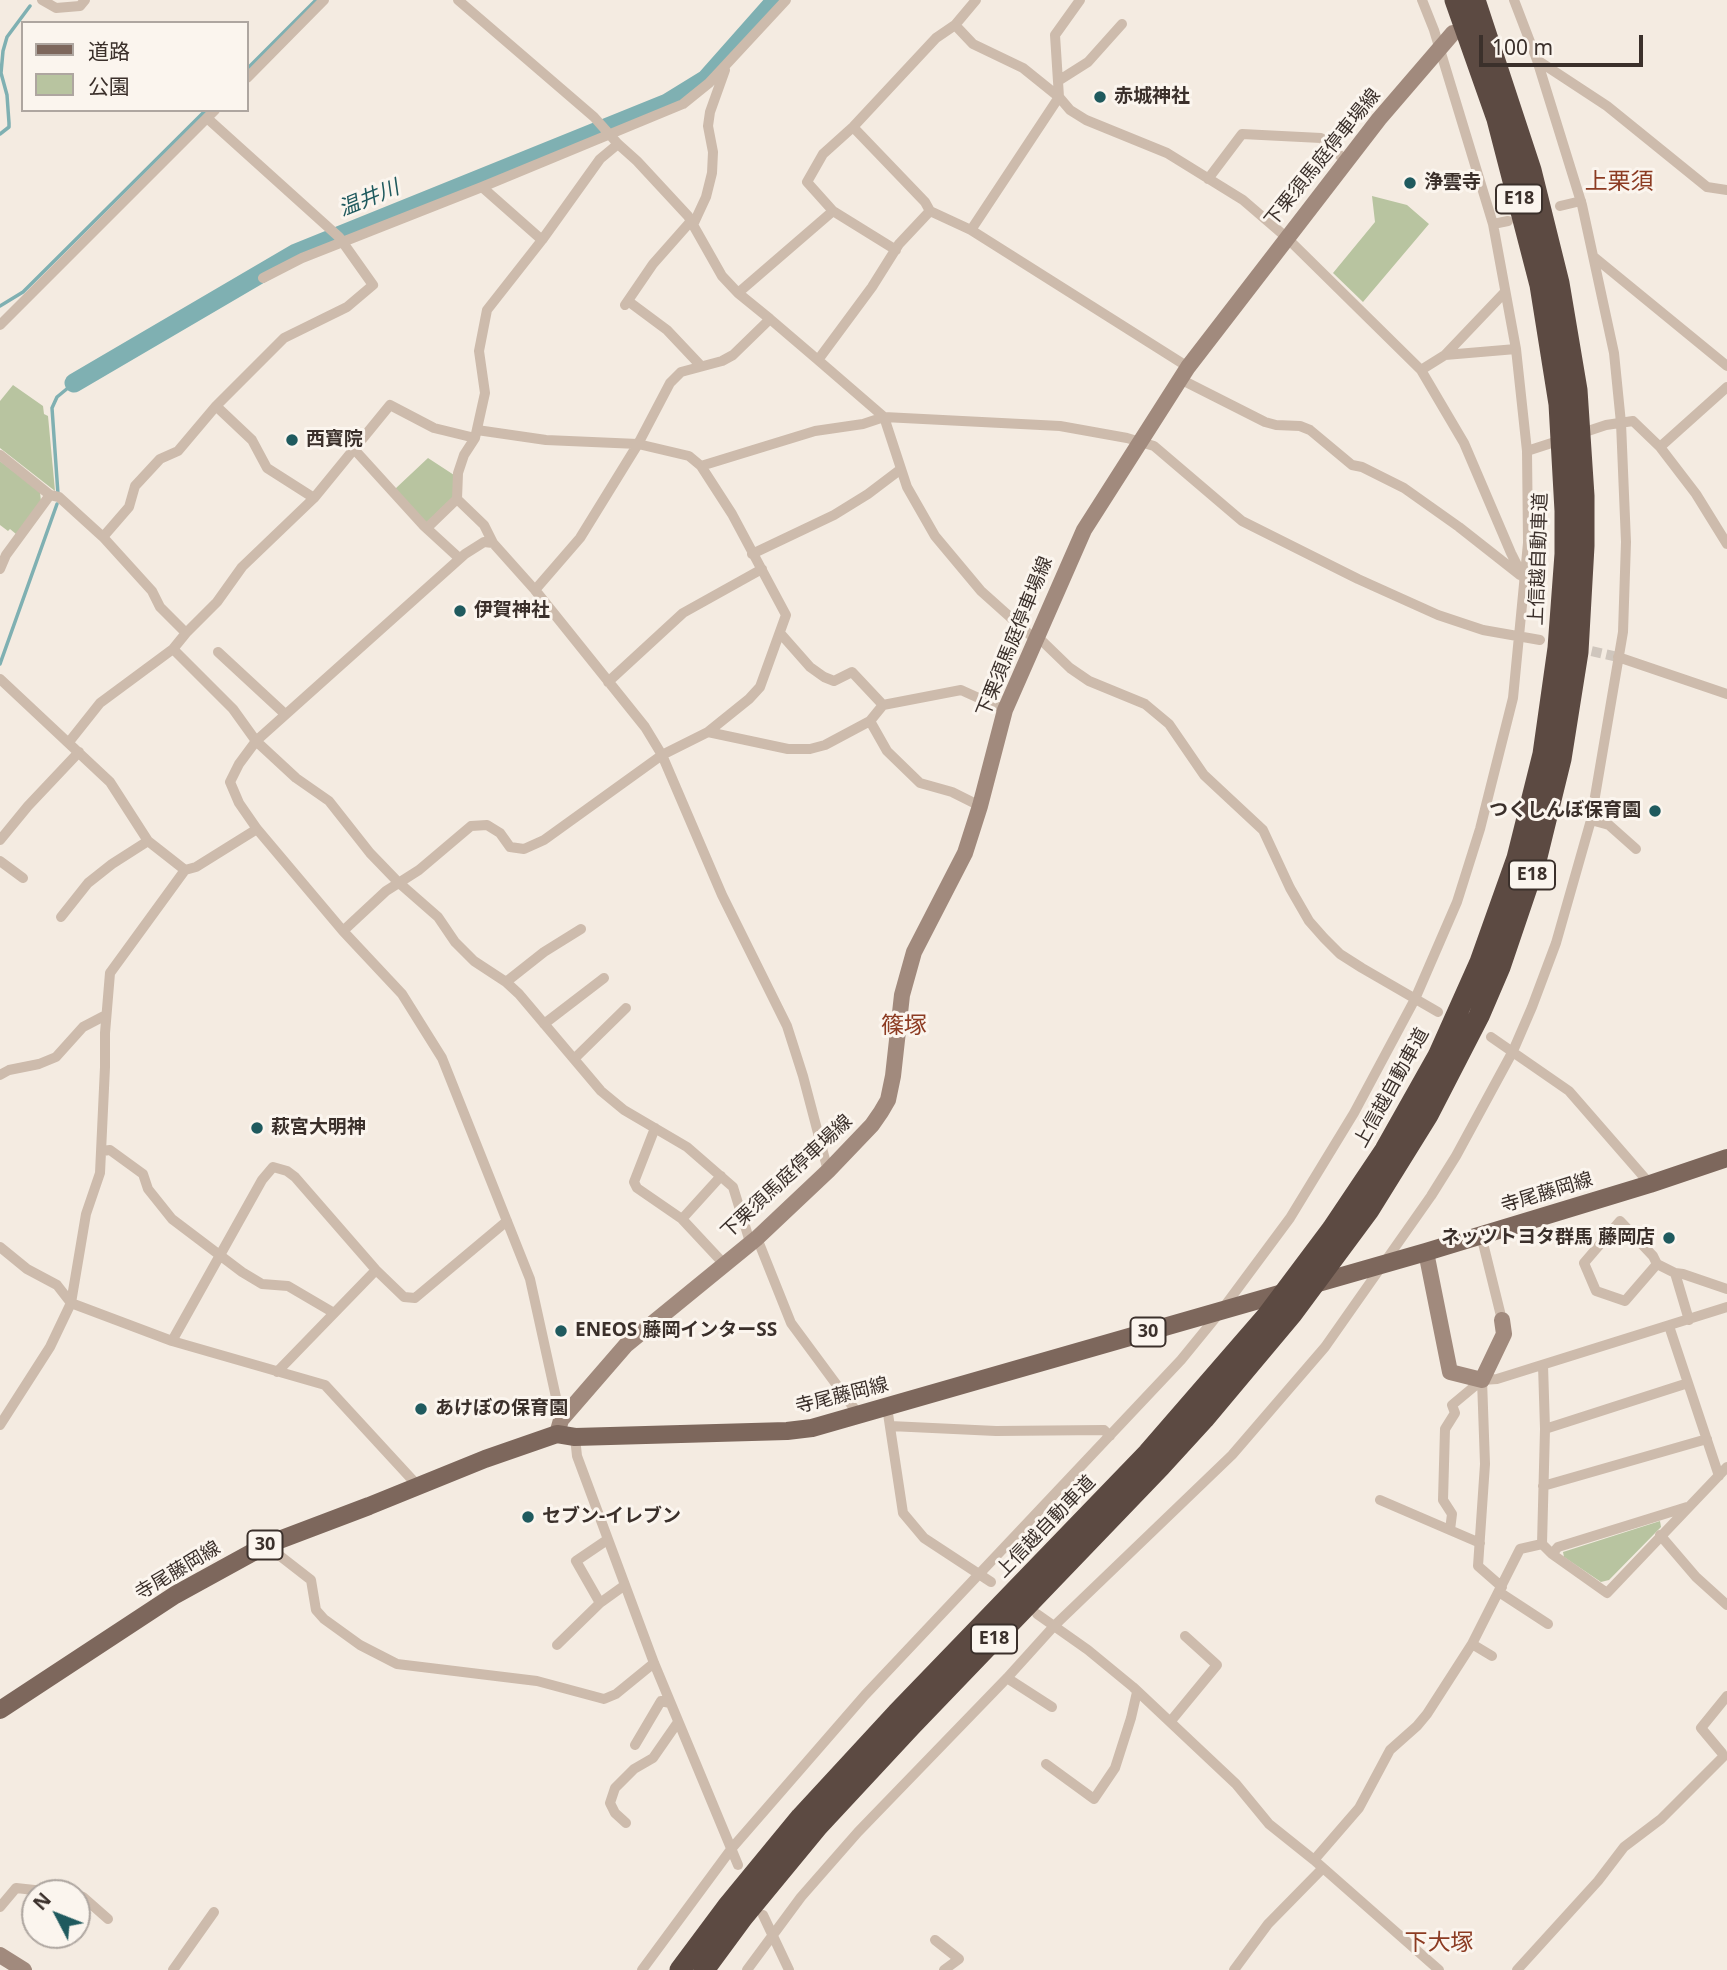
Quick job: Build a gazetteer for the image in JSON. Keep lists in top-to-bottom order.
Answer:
{
  "streets": {
    "highway": ["E18", "上信越自動車道"],
    "main road": ["下栗須馬庭停車場線", "寺尾藤岡線", "30"]
  },
  "crossings": [
    ["下栗須馬庭停車場線", "寺尾藤岡線"]
  ],
  "districts": ["上栗須", "篠塚", "下大塚"],
  "water": ["温井川"],
  "places": [
    "赤城神社",
    "浄雲寺",
    "西寶院",
    "伊賀神社",
    "つくしんぼ保育園",
    "萩宮大明神",
    "ネッツトヨタ群馬 藤岡店",
    "ENEOS 藤岡インターSS",
    "あけぼの保育園",
    "セブン-イレブン"
  ],
  "legend": ["道路", "公園"],
  "scale_bar": "100 m",
  "north": "top left"
}
